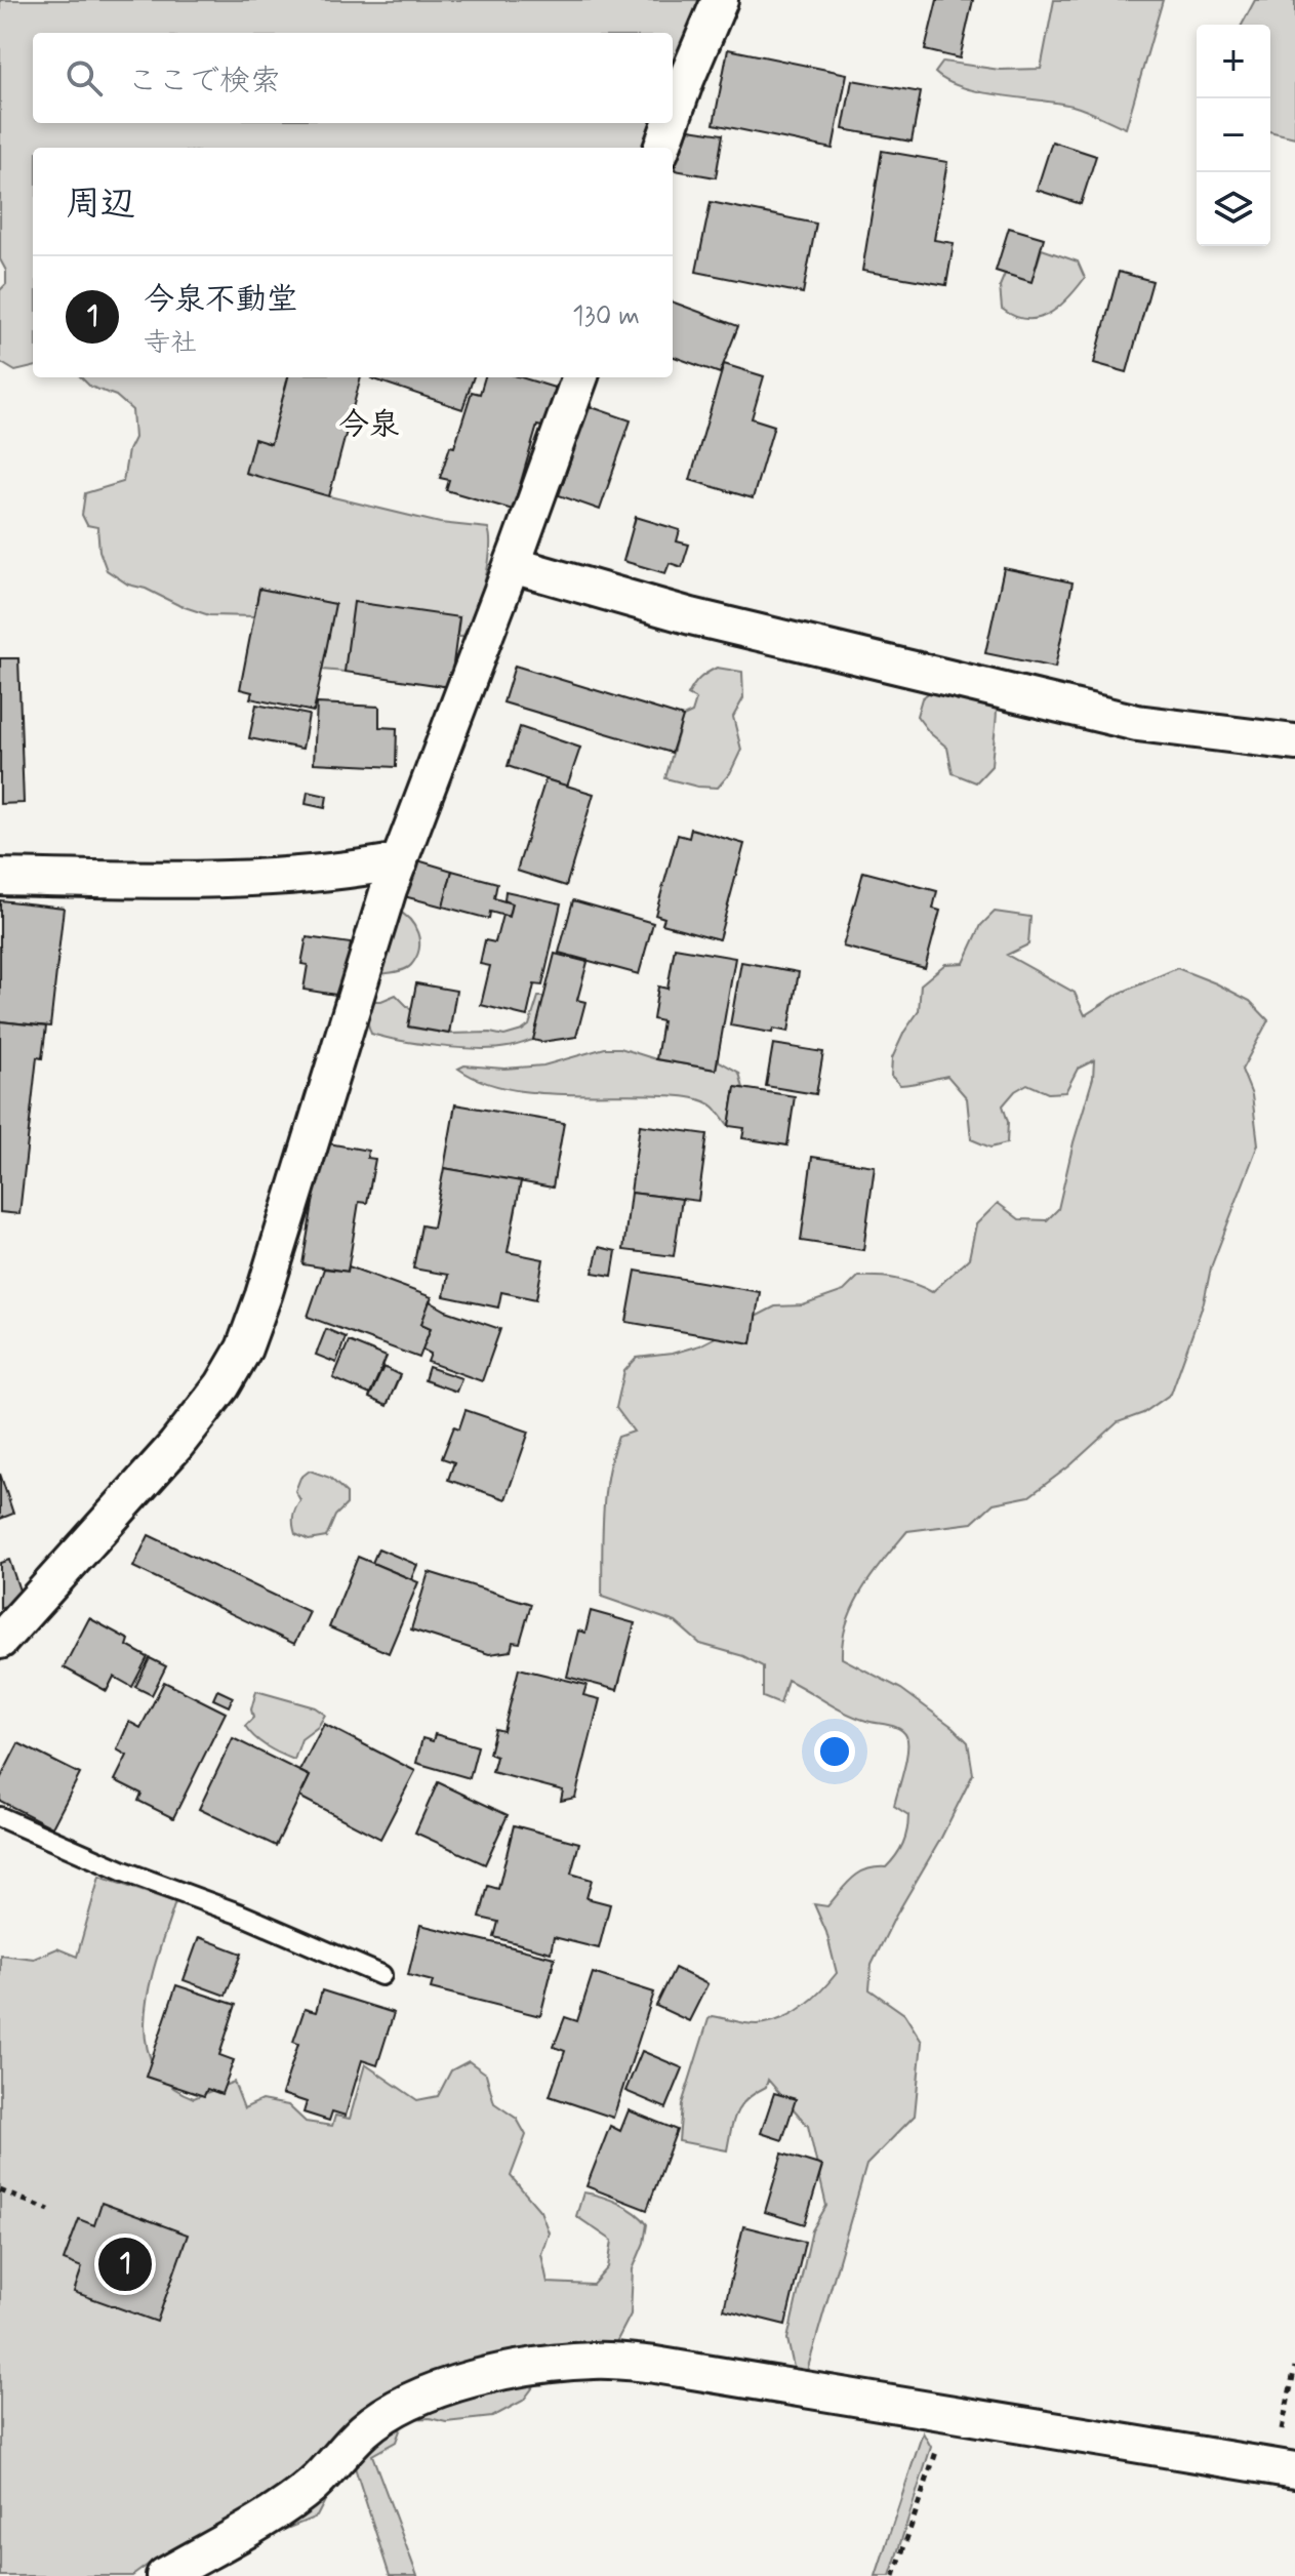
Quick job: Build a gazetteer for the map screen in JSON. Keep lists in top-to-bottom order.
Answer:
{
  "districts": ["今泉"],
  "page": {
    "map_buttons": ["+", "−"],
    "search": "ここで検索",
    "heading": "周辺",
    "list": [
      {
        "mark": "1",
        "name": "今泉不動堂",
        "note": "寺社",
        "value": "130 m"
      }
    ],
    "pins": "1"
  }
}
